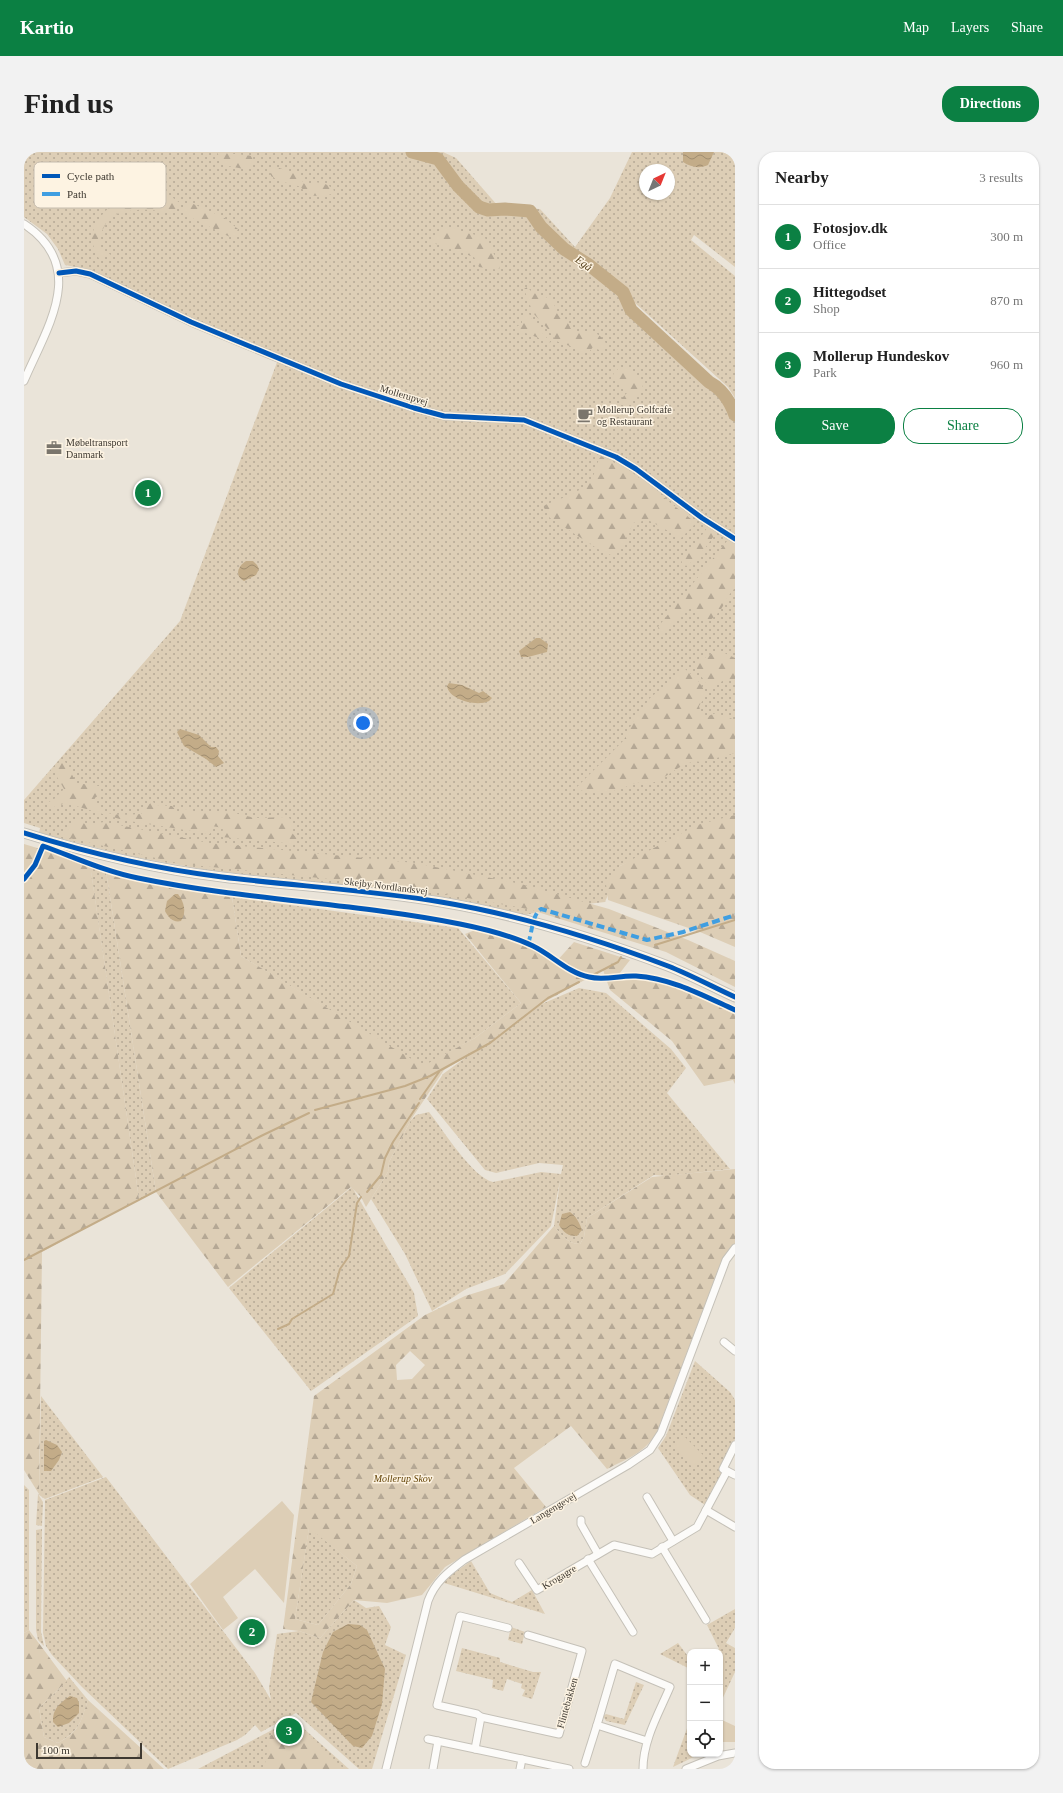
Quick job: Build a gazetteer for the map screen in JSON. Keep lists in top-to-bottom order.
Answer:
{
  "streets": {
    "street": [
      "Mollerupvej",
      "Skejby Nordlandsvej",
      "Langengevej",
      "Krogagre",
      "Flintebakken"
    ]
  },
  "water": ["Egå"],
  "parks": ["Mollerup Skov"],
  "places": {
    "cafe": ["Mollerup Golfcafe og Restaurant"],
    "office": ["Møbeltransport Danmark"]
  },
  "legend": ["Cycle path", "Path"],
  "scale_bar": "100 m",
  "north": "top right",
  "page": {
    "header": "Kartio",
    "nav": ["Map", "Layers", "Share"],
    "buttons": [
      "Directions",
      ["Save", "Share"]
    ],
    "title": "Find us",
    "heading": ["Nearby", "3 results"],
    "list": [
      {
        "mark": "1",
        "name": "Fotosjov.dk",
        "note": "Office",
        "value": "300 m"
      },
      {
        "mark": "2",
        "name": "Hittegodset",
        "note": "Shop",
        "value": "870 m"
      },
      {
        "mark": "3",
        "name": "Mollerup Hundeskov",
        "note": "Park",
        "value": "960 m"
      }
    ],
    "pins": ["1", "2", "3"],
    "map_buttons": ["+", "−"],
    "scale": "100 m"
  }
}
